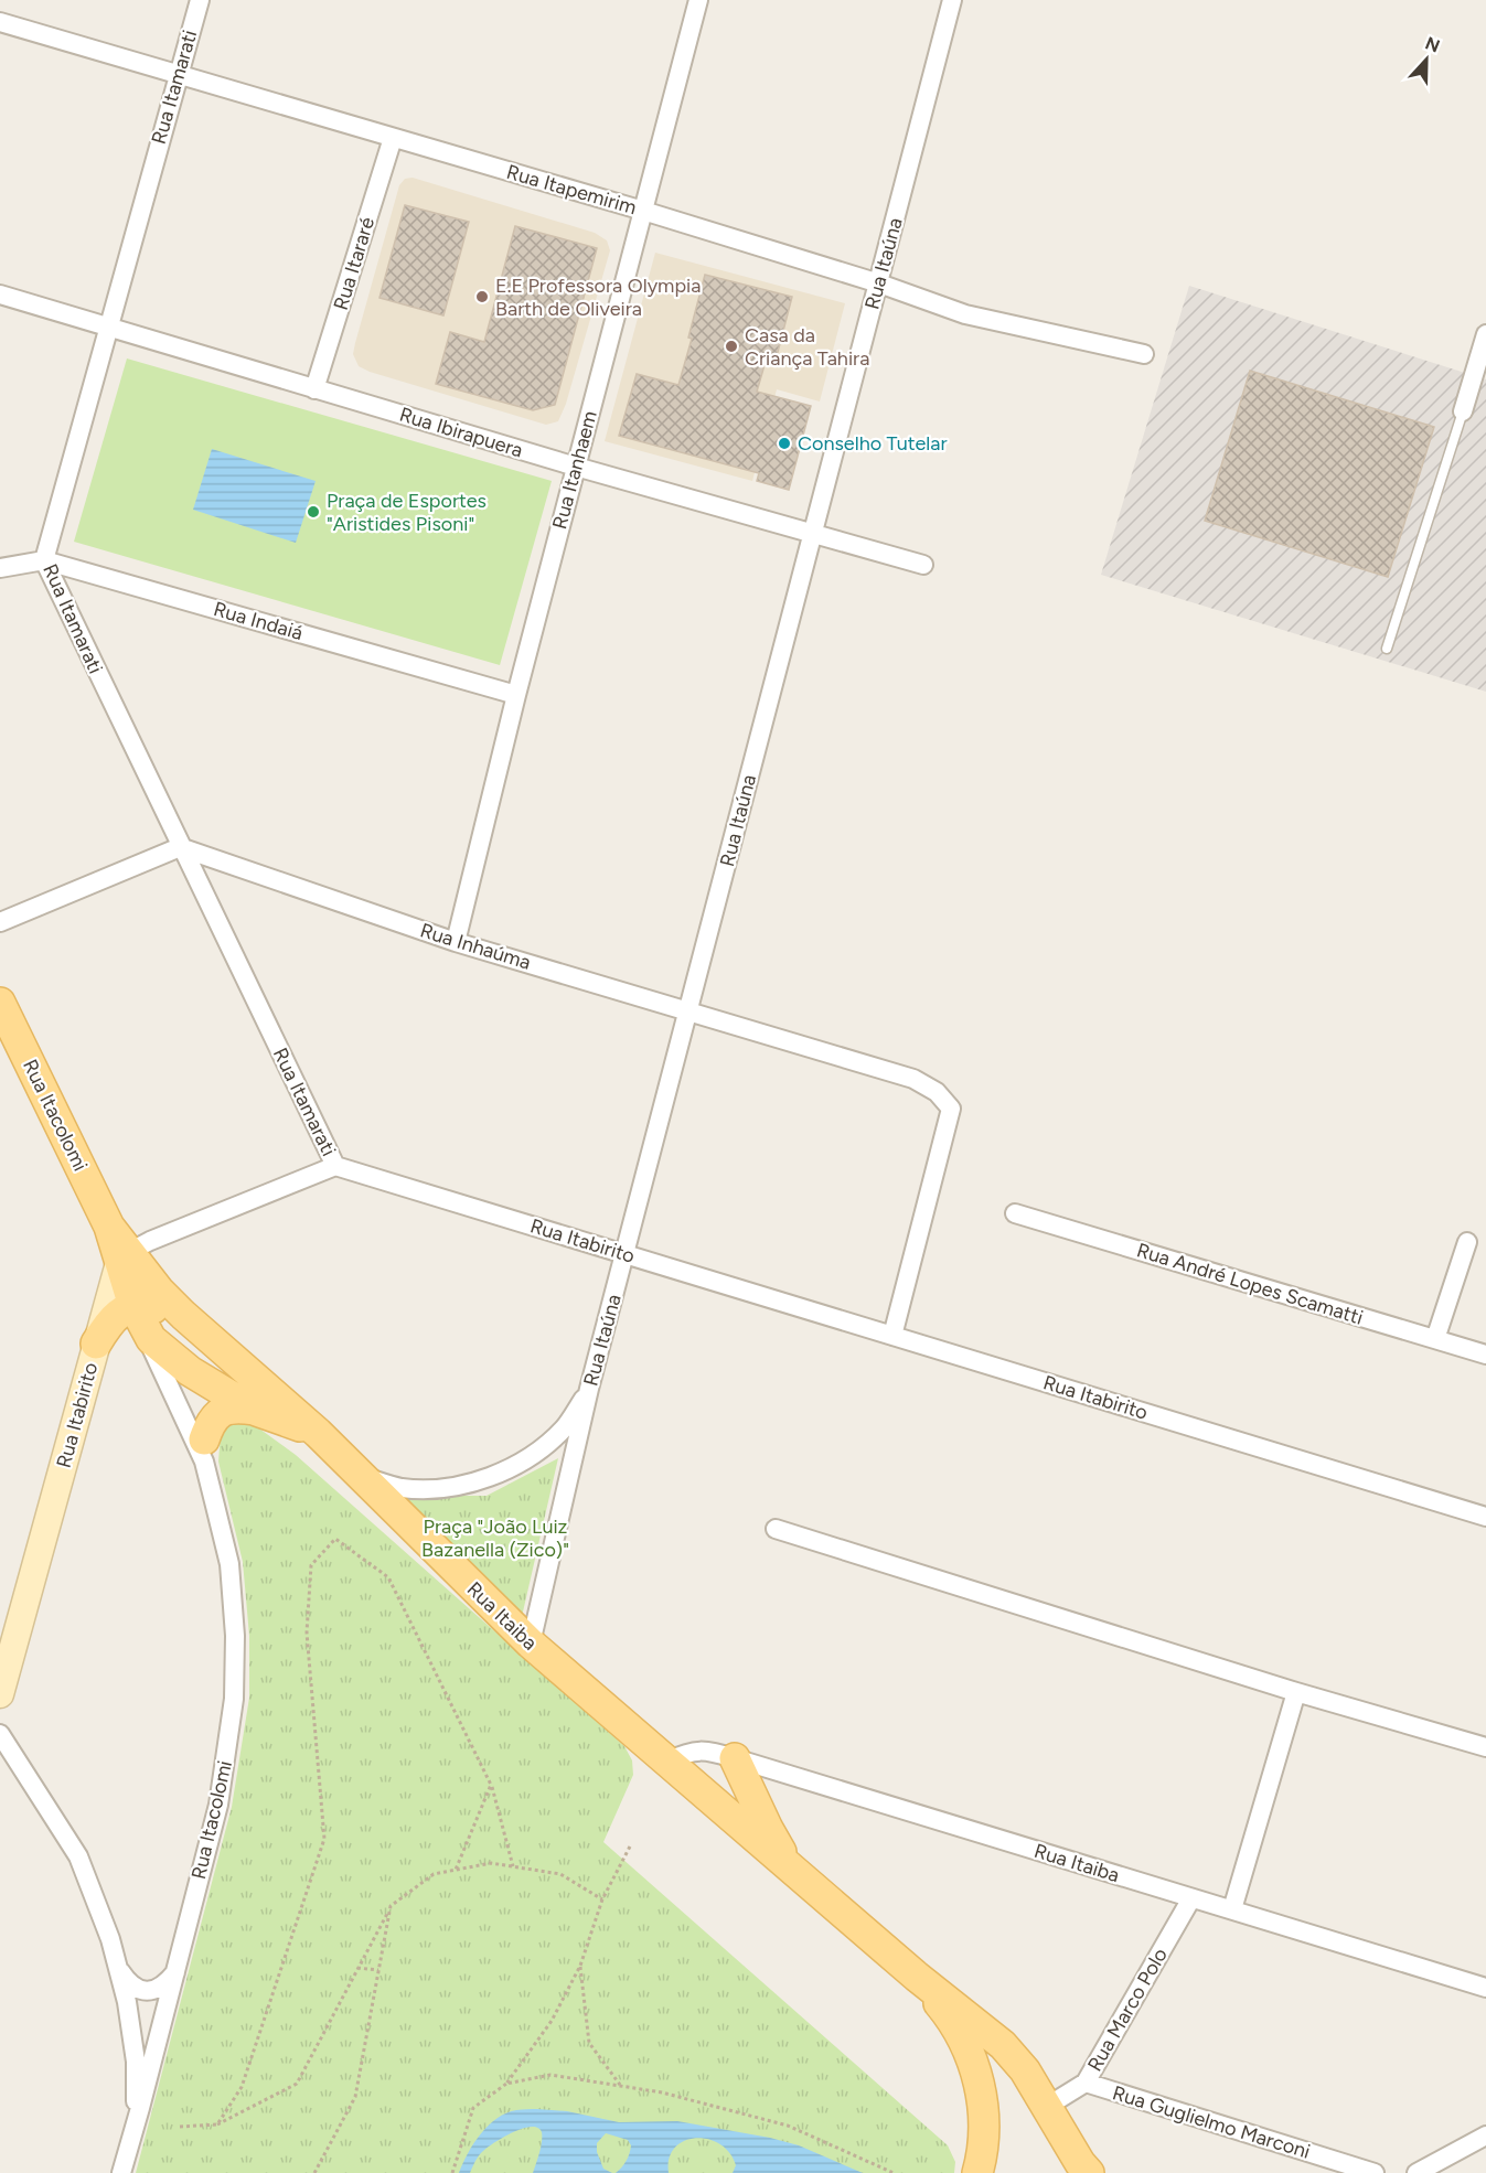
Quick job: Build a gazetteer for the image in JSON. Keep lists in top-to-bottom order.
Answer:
{
  "streets": {
    "main road": ["Rua Itacolomi", "Rua Itaiba"],
    "street": [
      "Rua Itamarati",
      "Rua Itapemirim",
      "Rua Itararé",
      "Rua Itaúna",
      "Rua Ibirapuera",
      "Rua Itanhaem",
      "Rua Indaiá",
      "Rua Inhaúma",
      "Rua Itabirito",
      "Rua André Lopes Scamatti",
      "Rua Marco Polo",
      "Rua Guglielmo Marconi"
    ]
  },
  "crossings": [
    ["Rua Itamarati", "Rua Itapemirim"],
    ["Rua Itamarati", "Rua Ibirapuera"],
    ["Rua Itamarati", "Rua Indaiá"],
    ["Rua Itamarati", "Rua Inhaúma"],
    ["Rua Itamarati", "Rua Itabirito"],
    ["Rua Itapemirim", "Rua Itararé"],
    ["Rua Itapemirim", "Rua Itaúna"],
    ["Rua Itapemirim", "Rua Itanhaem"],
    ["Rua Itararé", "Rua Ibirapuera"],
    ["Rua Itaúna", "Rua Ibirapuera"],
    ["Rua Itaúna", "Rua Inhaúma"],
    ["Rua Itaúna", "Rua Itabirito"],
    ["Rua Itaúna", "Rua Itaiba"],
    ["Rua Ibirapuera", "Rua Itanhaem"],
    ["Rua Itanhaem", "Rua Indaiá"],
    ["Rua Itanhaem", "Rua Inhaúma"],
    ["Rua Inhaúma", "Rua Itabirito"],
    ["Rua Itacolomi", "Rua Itabirito"],
    ["Rua Itacolomi", "Rua Itaiba"],
    ["Rua Itabirito", "Rua Itaiba"],
    ["Rua Itaiba", "Rua Marco Polo"],
    ["Rua Marco Polo", "Rua Guglielmo Marconi"]
  ],
  "parks": ["Praça \"João Luiz Bazanella (Zico)\""],
  "places": [
    "E.E Professora Olympia Barth de Oliveira",
    "Casa da Criança Tahira",
    "Conselho Tutelar",
    "Praça de Esportes \"Aristides Pisoni\""
  ],
  "north": "top"
}
